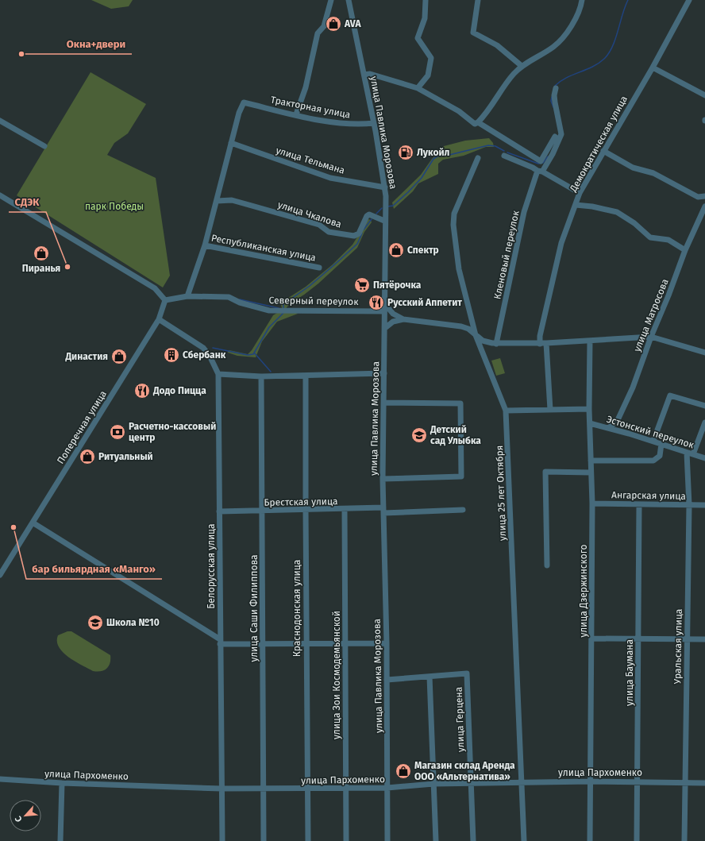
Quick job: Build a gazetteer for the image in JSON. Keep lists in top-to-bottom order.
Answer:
{
  "streets": {
    "street": [
      "Тракторная улица",
      "улица Павлика Морозова",
      "Демократическая улица",
      "улица Тельмана",
      "улица Чкалова",
      "Республиканская улица",
      "Кленовый переулок",
      "Северный переулок",
      "улица Матросова",
      "Поперечная улица",
      "Эстонский переулок",
      "улица 25 лет Октября",
      "Ангарская улица",
      "Брестская улица",
      "Белорусская улица",
      "улица Дзержинского",
      "улица Саши Филиппова",
      "Краснодонская улица",
      "Уральская улица",
      "улица Баумана",
      "улица Зои Космодемьянской",
      "улица Герцена",
      "улица Пархоменко"
    ]
  },
  "crossings": [
    ["Тракторная улица", "улица Павлика Морозова"],
    ["Тракторная улица", "улица Тельмана"],
    ["улица Павлика Морозова", "улица Тельмана"],
    ["улица Павлика Морозова", "улица Чкалова"],
    ["улица Павлика Морозова", "Северный переулок"],
    ["улица Павлика Морозова", "Брестская улица"],
    ["улица Павлика Морозова", "улица Пархоменко"],
    ["Северный переулок", "Поперечная улица"],
    ["улица Матросова", "Эстонский переулок"],
    ["Поперечная улица", "Белорусская улица"],
    ["Эстонский переулок", "улица Дзержинского"],
    ["Эстонский переулок", "Уральская улица"],
    ["улица 25 лет Октября", "улица Пархоменко"],
    ["Ангарская улица", "улица Дзержинского"],
    ["Ангарская улица", "Уральская улица"],
    ["Ангарская улица", "улица Баумана"],
    ["Брестская улица", "Белорусская улица"],
    ["Брестская улица", "улица Саши Филиппова"],
    ["Брестская улица", "Краснодонская улица"],
    ["Брестская улица", "улица Зои Космодемьянской"],
    ["Белорусская улица", "улица Пархоменко"],
    ["улица Дзержинского", "улица Пархоменко"],
    ["улица Саши Филиппова", "улица Пархоменко"],
    ["Краснодонская улица", "улица Пархоменко"],
    ["Уральская улица", "улица Пархоменко"],
    ["улица Баумана", "улица Пархоменко"],
    ["улица Зои Космодемьянской", "улица Пархоменко"],
    ["улица Герцена", "улица Пархоменко"]
  ],
  "parks": ["парк Победы"],
  "places": {
    "shop": [
      "AVA",
      "Спектр",
      "Пиранья",
      "Династия",
      "Ритуальный",
      "Магазин склад Аренда ООО «Альтернатива»"
    ],
    "other": ["Окна+двери", "СДЭК", "бар бильярдная «Манго»"],
    "fuel station": ["Лукойл"],
    "supermarket": ["Пятёрочка"],
    "restaurant": ["Русский Аппетит", "Додо Пицца"],
    "building": ["Сбербанк"],
    "bank": ["Расчетно-кассовый центр"],
    "school or university": ["Детский сад Улыбка", "Школа №10"]
  },
  "north": "bottom left"
}
